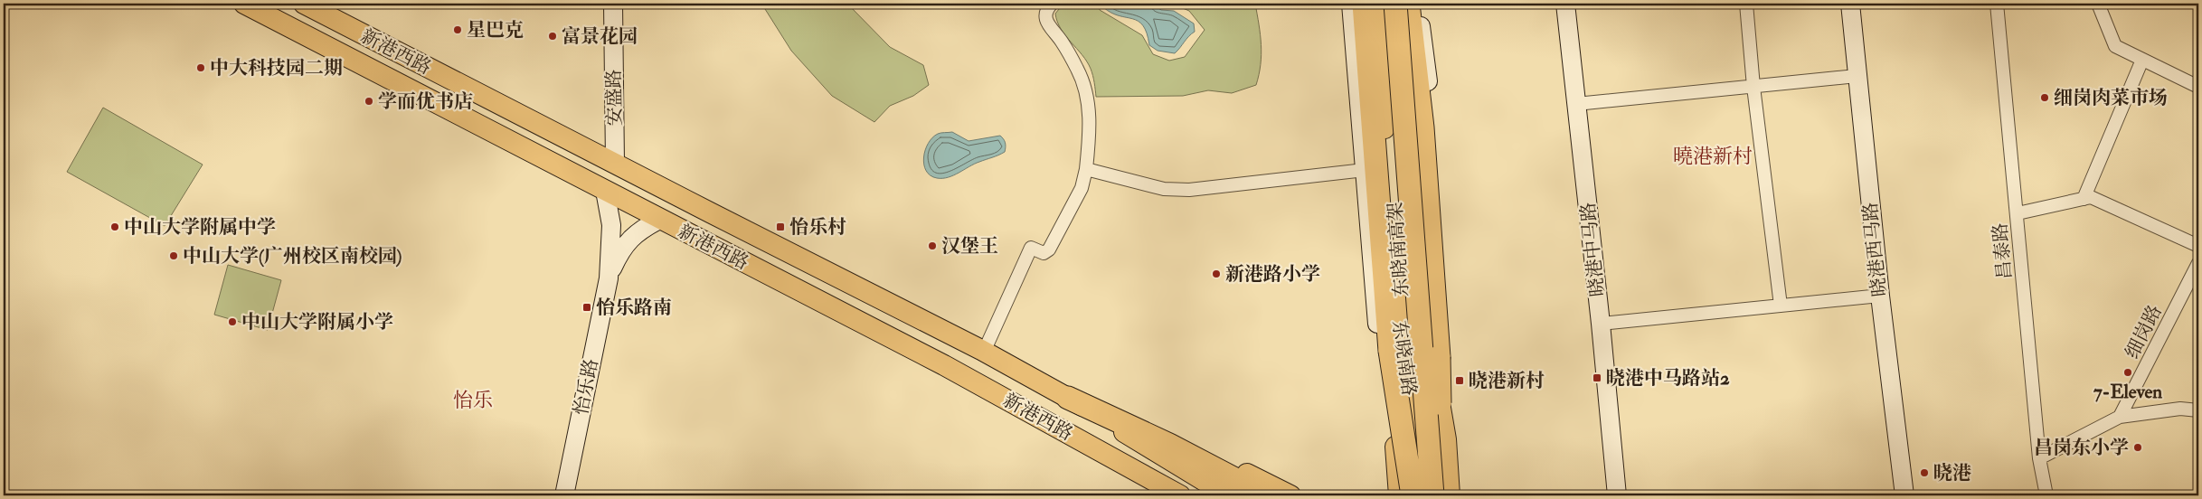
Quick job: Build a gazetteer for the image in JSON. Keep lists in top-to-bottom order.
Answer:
{
  "streets": {
    "highway": ["东晓南高架"],
    "main road": ["新港西路", "东晓南路"],
    "street": [
      "安盛路",
      "晓港中马路",
      "晓港西马路",
      "昌泰路",
      "细岗路",
      "怡乐路"
    ]
  },
  "crossings": [
    ["新港西路", "安盛路"],
    ["东晓南高架", "东晓南路"]
  ],
  "districts": ["曉港新村", "怡乐"],
  "places": {
    "other": [
      "星巴克",
      "富景花园",
      "中大科技园二期",
      "细岗肉菜市场",
      "学而优书店",
      "中山大学附属中学",
      "汉堡王",
      "中山大学(广州校区南校园)",
      "新港路小学",
      "中山大学附属小学",
      "7-Eleven",
      "昌岗东小学",
      "晓港"
    ],
    "transit": [
      "怡乐村",
      "怡乐路南",
      "晓港中马路站2",
      "晓港新村"
    ]
  }
}
